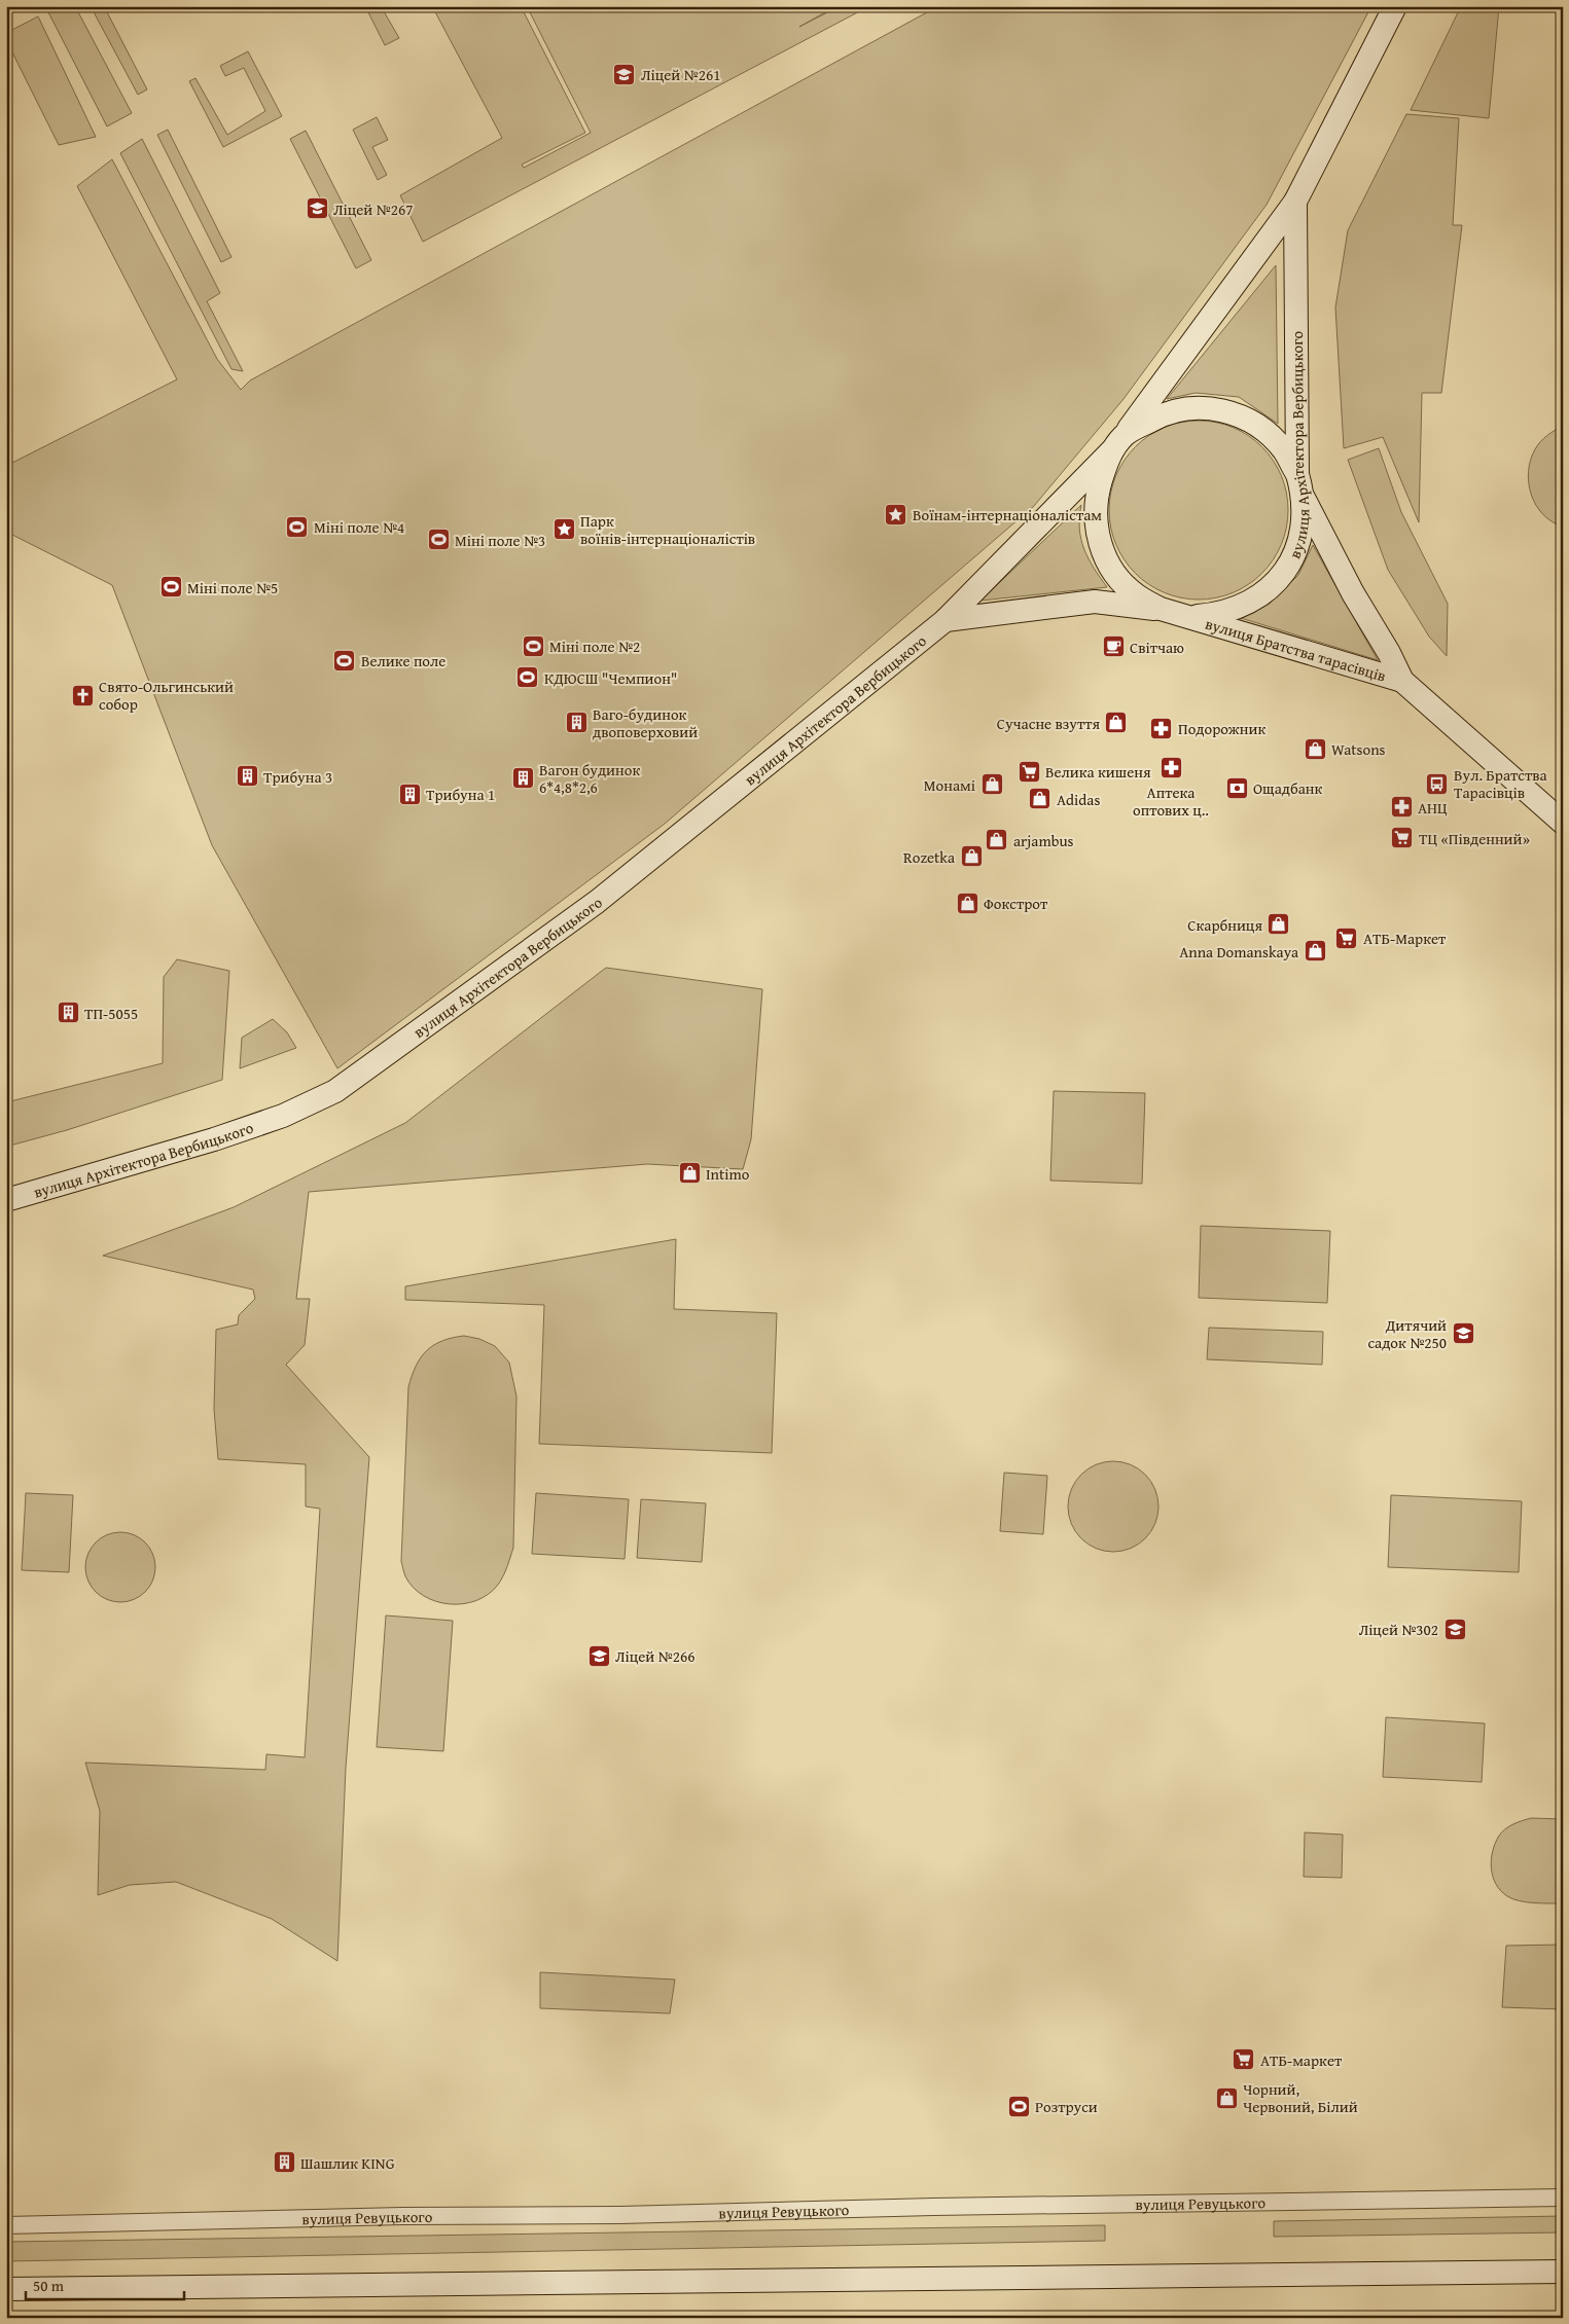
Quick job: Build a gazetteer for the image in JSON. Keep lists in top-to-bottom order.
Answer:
{
  "streets": {
    "street": ["вулиця Архітектора Вербицького", "вулиця Братства тарасівців", "вулиця Ревуцького"]
  },
  "crossings": [
    ["вулиця Архітектора Вербицького", "вулиця Братства тарасівців"]
  ],
  "places": {
    "school or university": [
      "Ліцей №261",
      "Ліцей №267",
      "Дитячий садок №250",
      "Ліцей №302",
      "Ліцей №266"
    ],
    "place": ["Воїнам-інтернаціоналістам", "Парк воїнів-інтернаціоналістів"],
    "sports": [
      "Міні поле №4",
      "Міні поле №3",
      "Міні поле №5",
      "Міні поле №2",
      "Велике поле",
      "КДЮСШ \"Чемпион\"",
      "Розтруси"
    ],
    "cafe": ["Світчаю"],
    "church": ["Свято-Ольгинський собор"],
    "building": [
      "Ваго-будинок двоповерховий",
      "Трибуна 3",
      "Вагон будинок 6*4,8*2,6",
      "Трибуна 1",
      "ТП-5055",
      "Шашлик KING"
    ],
    "shop": [
      "Сучасне взуття",
      "Watsons",
      "Монамі",
      "Adidas",
      "arjambus",
      "Rozetka",
      "Фокстрот",
      "Скарбниця",
      "Anna Domanskaya",
      "Intimo",
      "Чорний, Червоний, Білий"
    ],
    "pharmacy": ["Подорожник", "Аптека оптових ц‥", "АНЦ"],
    "supermarket": [
      "Велика кишеня",
      "ТЦ «Південний»",
      "АТБ-Маркет",
      "АТБ-маркет"
    ],
    "bus stop": ["Вул. Братства Тарасівців"],
    "bank": ["Ощадбанк"]
  },
  "scale_bar": "50 m"
}
